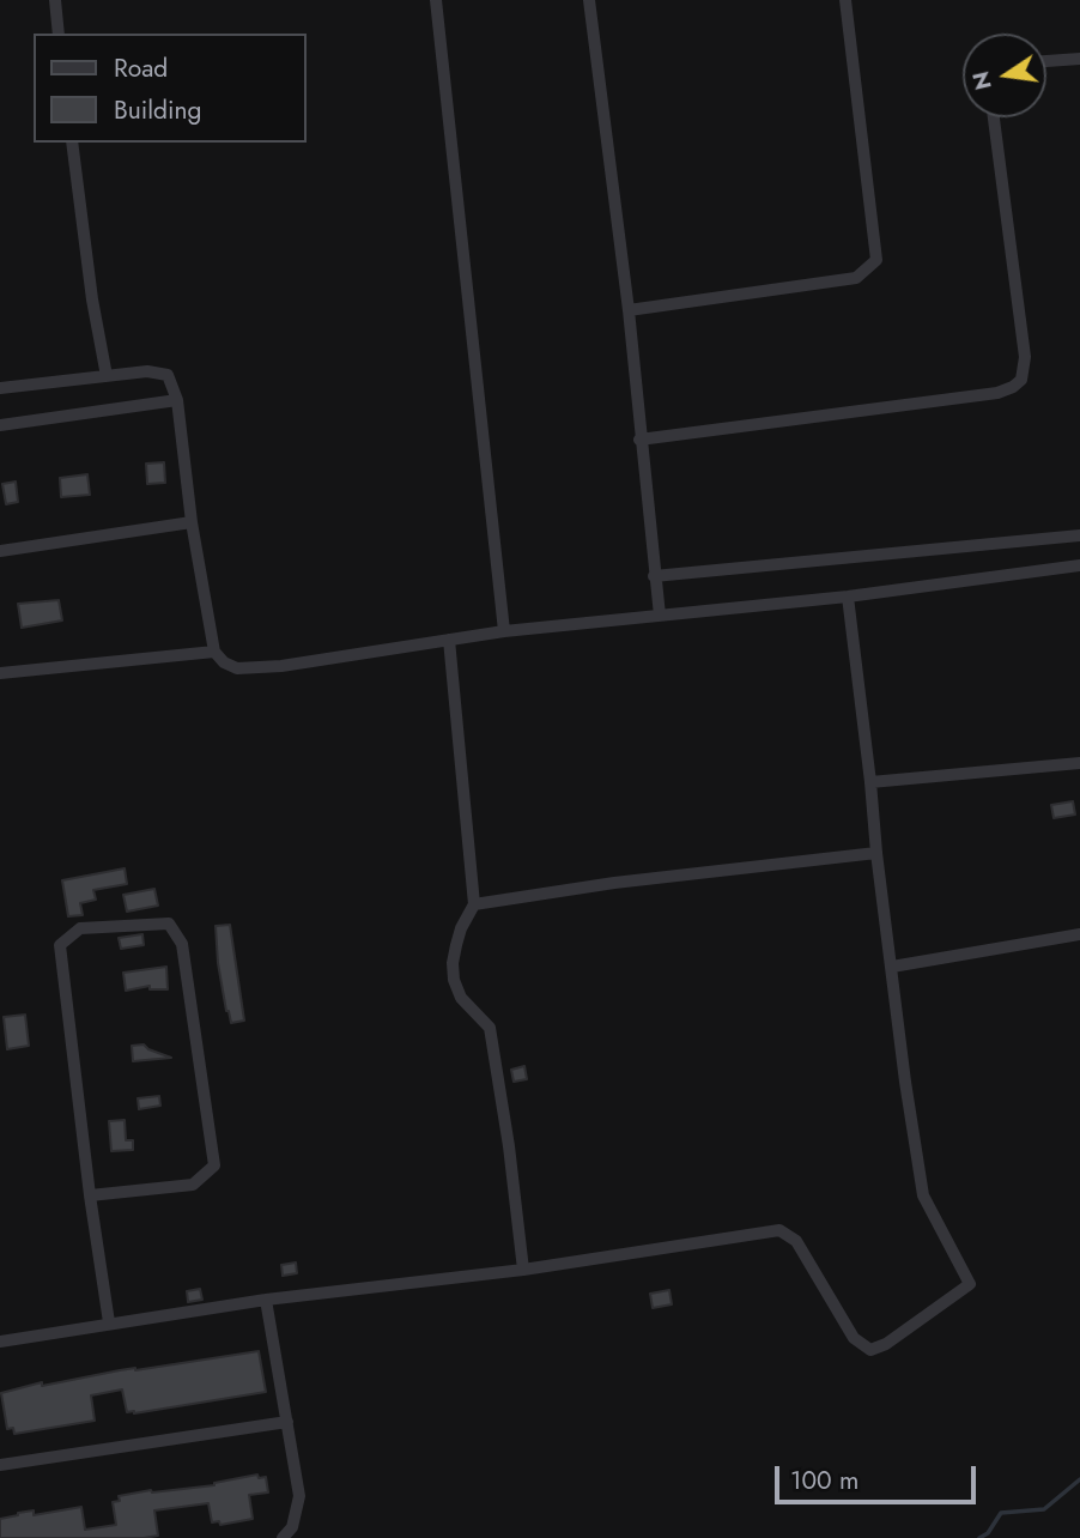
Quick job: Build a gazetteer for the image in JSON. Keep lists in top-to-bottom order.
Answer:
{
  "legend": ["Road", "Building"],
  "scale_bar": "100 m",
  "north": "left"
}
